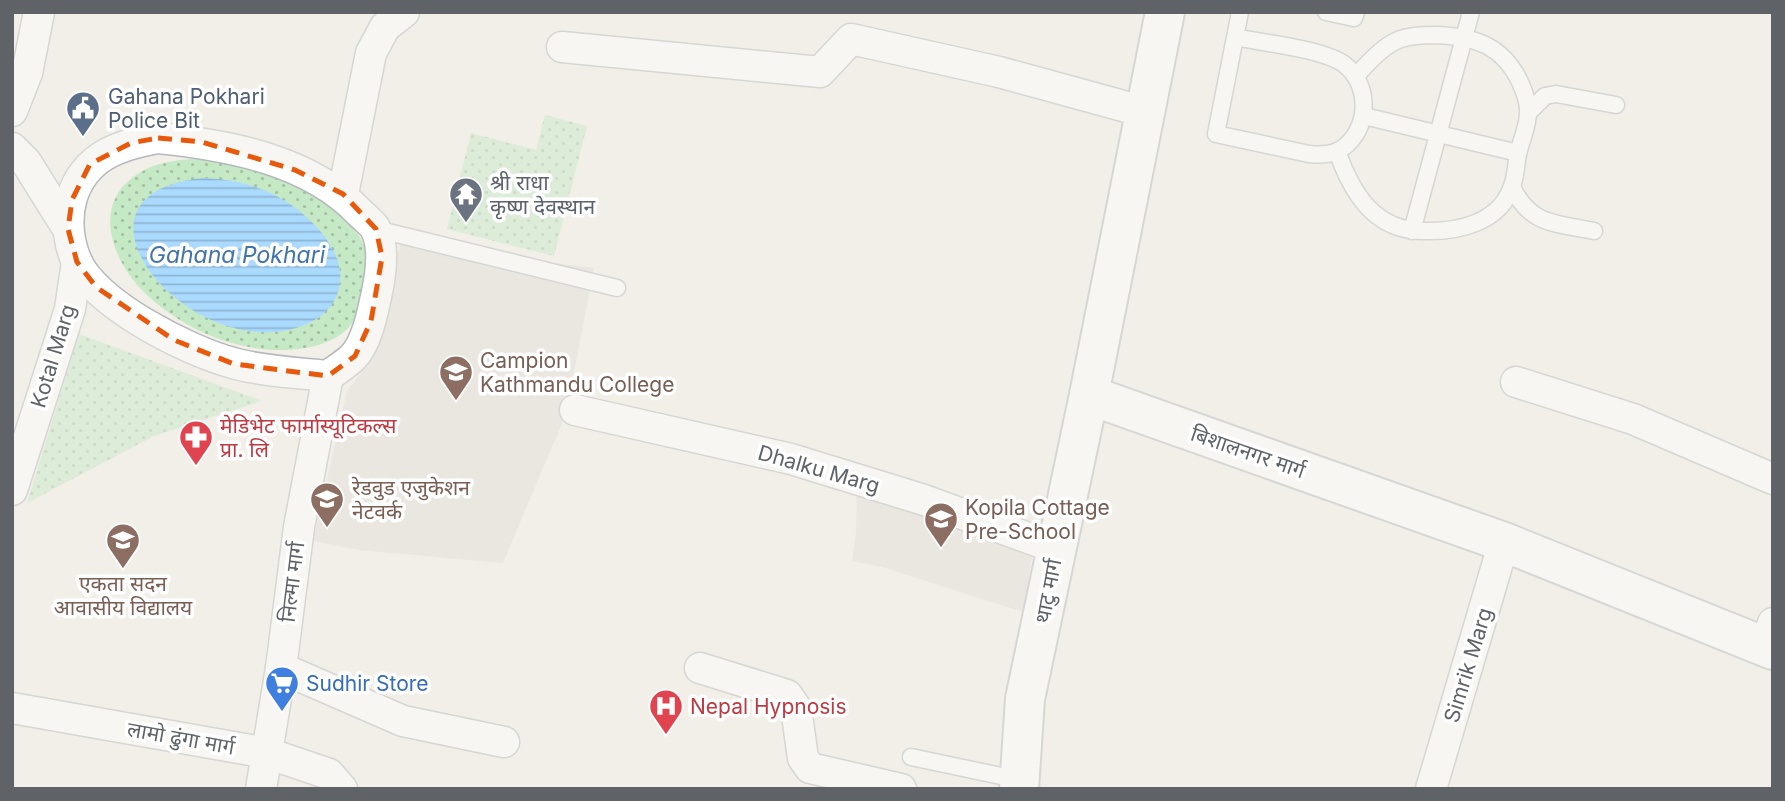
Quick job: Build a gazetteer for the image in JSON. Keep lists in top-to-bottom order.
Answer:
{
  "streets": {
    "main road": ["बिशालनगर मार्ग", "थाटु मार्ग"],
    "street": [
      "Kotal Marg",
      "Dhalku Marg",
      "निल्मा मार्ग",
      "Simrik Marg",
      "लामो ढुंगा मार्ग"
    ]
  },
  "crossings": [
    ["बिशालनगर मार्ग", "थाटु मार्ग"],
    ["बिशालनगर मार्ग", "Simrik Marg"],
    ["Dhalku Marg", "थाटु मार्ग"],
    ["निल्मा मार्ग", "लामो ढुंगा मार्ग"]
  ],
  "water": ["Gahana Pokhari"],
  "places": {
    "public building": ["Gahana Pokhari Police Bit"],
    "temple": ["श्री राधा कृष्ण देवस्थान"],
    "school or university": [
      "Campion Kathmandu College",
      "रेडवुड एजुकेशन नेटवर्क",
      "Kopila Cottage Pre-School",
      "एकता सदन आवासीय विद्यालय"
    ],
    "pharmacy": ["मेडिभेट फार्मास्यूटिकल्स प्रा. लि"],
    "supermarket": ["Sudhir Store"],
    "hospital": ["Nepal Hypnosis"]
  }
}
